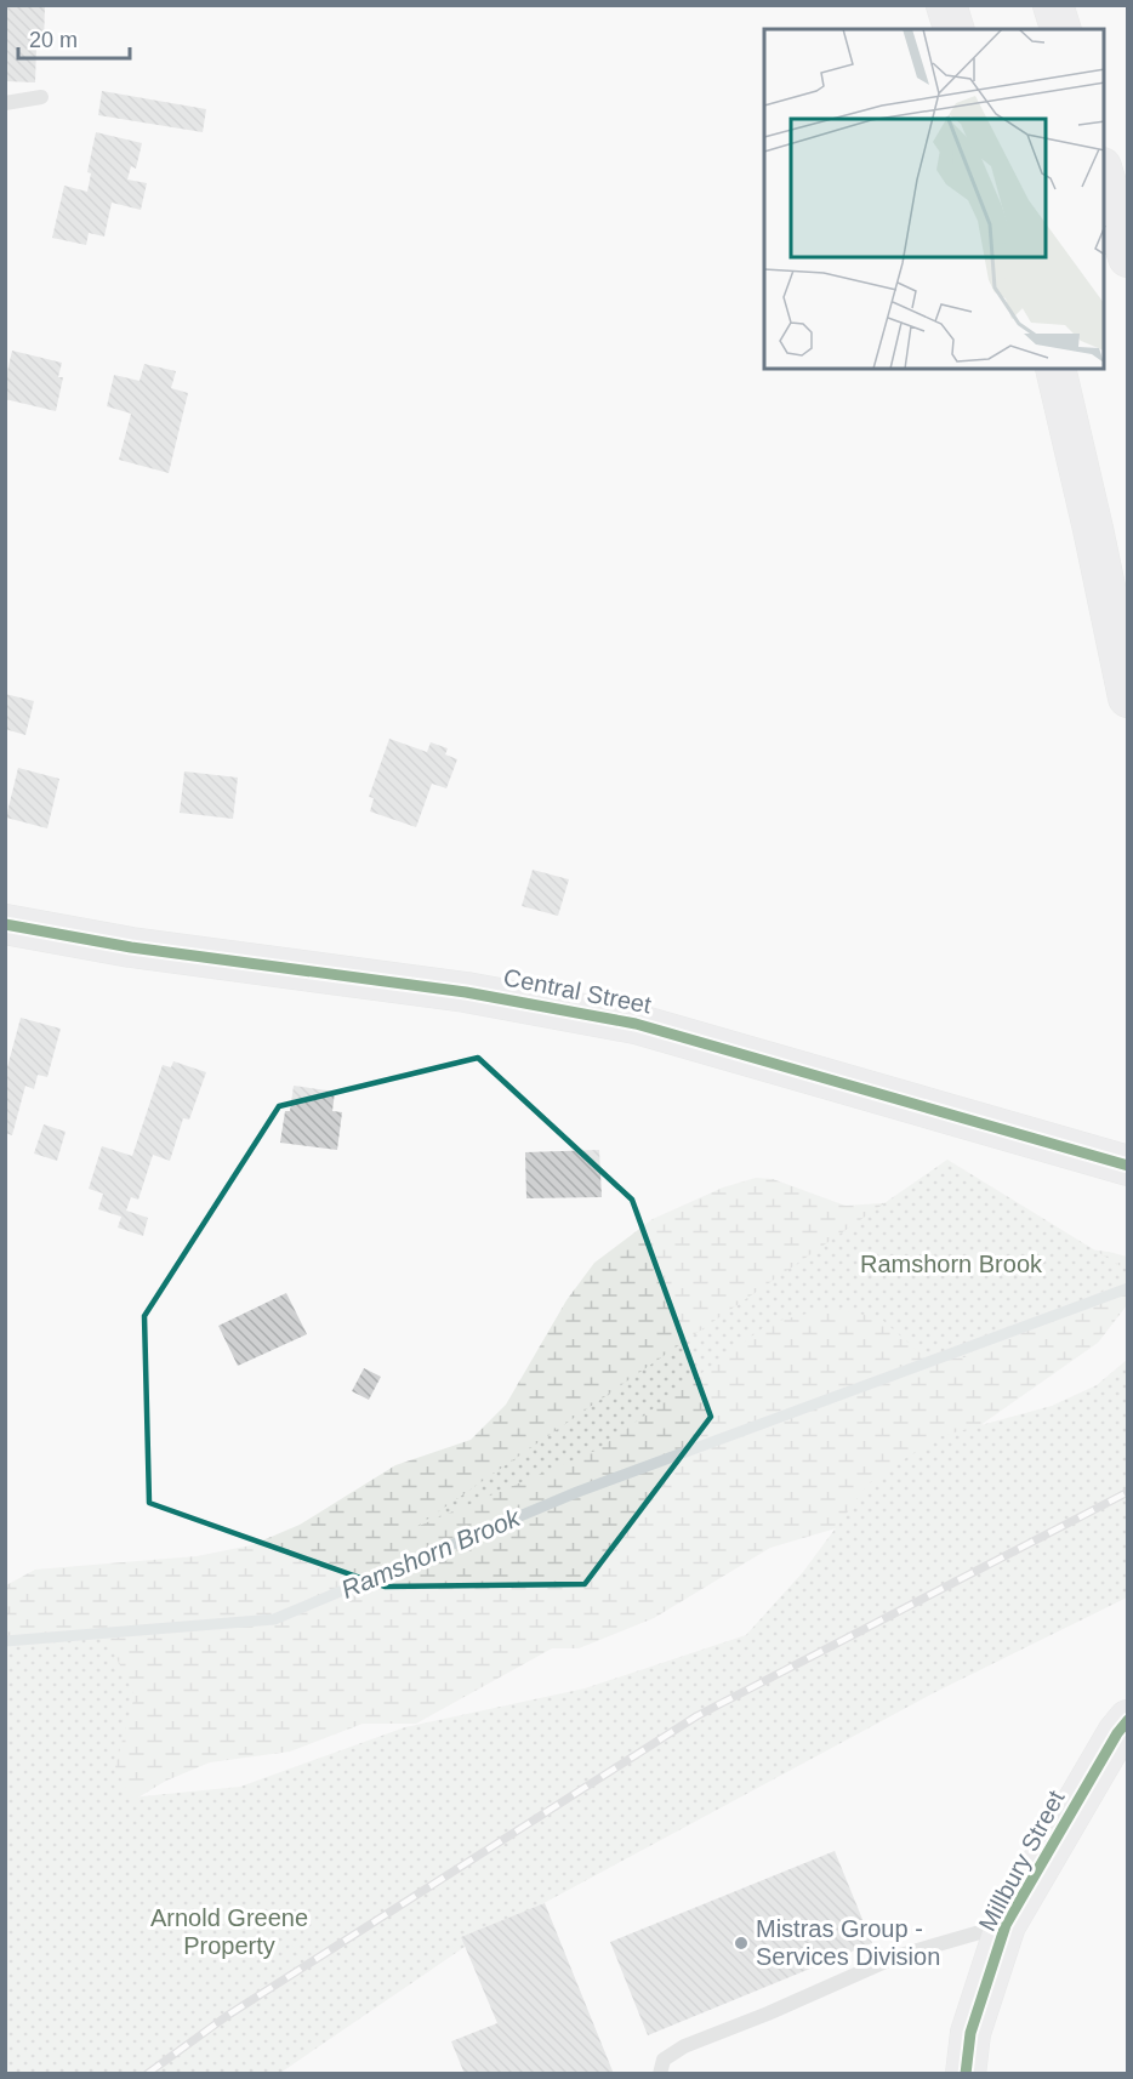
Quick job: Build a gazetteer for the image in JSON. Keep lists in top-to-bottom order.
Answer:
{
  "streets": {
    "main road": ["Central Street", "Millbury Street"]
  },
  "water": ["Ramshorn Brook"],
  "parks": ["Ramshorn Brook", "Arnold Greene Property"],
  "places": ["Mistras Group - Services Division"],
  "scale_bar": "20 m"
}
